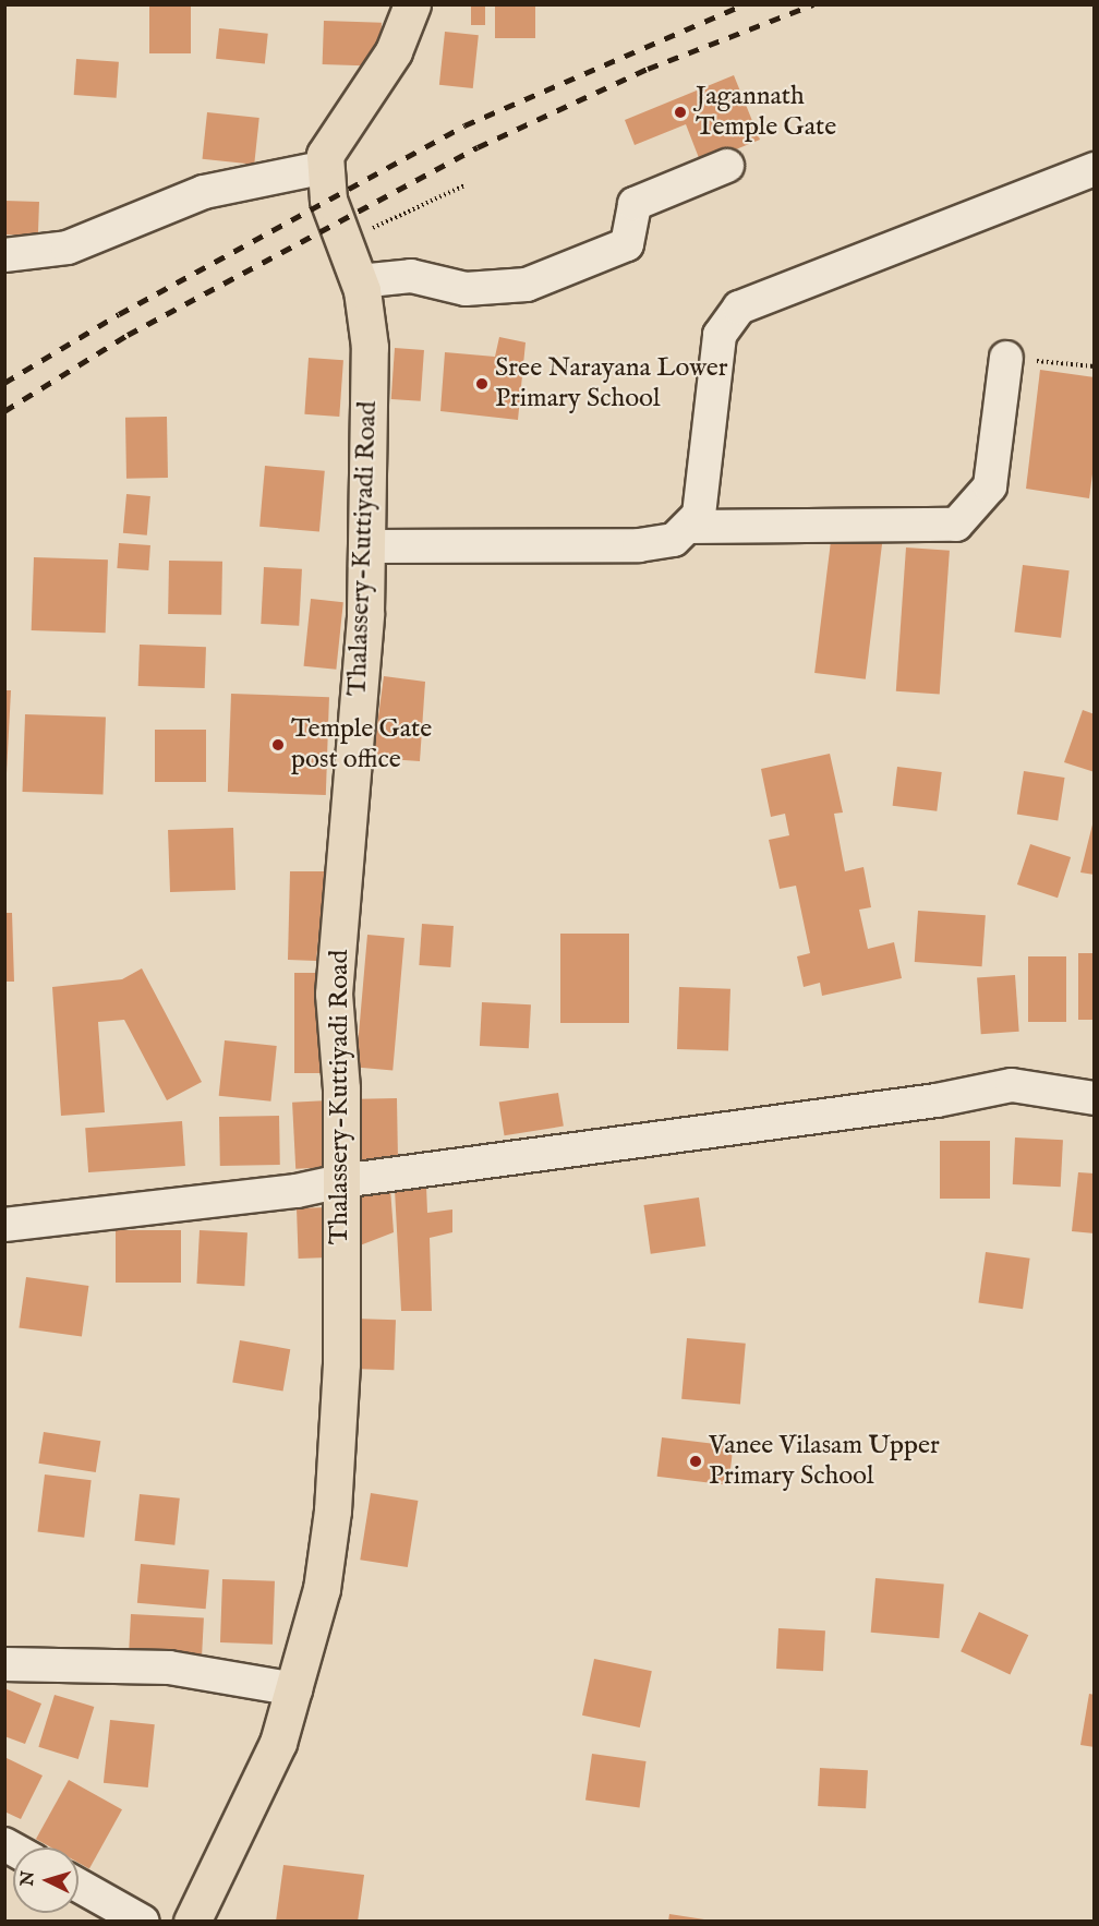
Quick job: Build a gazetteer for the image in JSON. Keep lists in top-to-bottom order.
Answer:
{
  "streets": {
    "main road": ["Thalassery-Kuttiyadi Road"]
  },
  "places": [
    "Jagannath Temple Gate",
    "Sree Narayana Lower Primary School",
    "Temple Gate post office",
    "Vanee Vilasam Upper Primary School"
  ],
  "north": "left"
}
